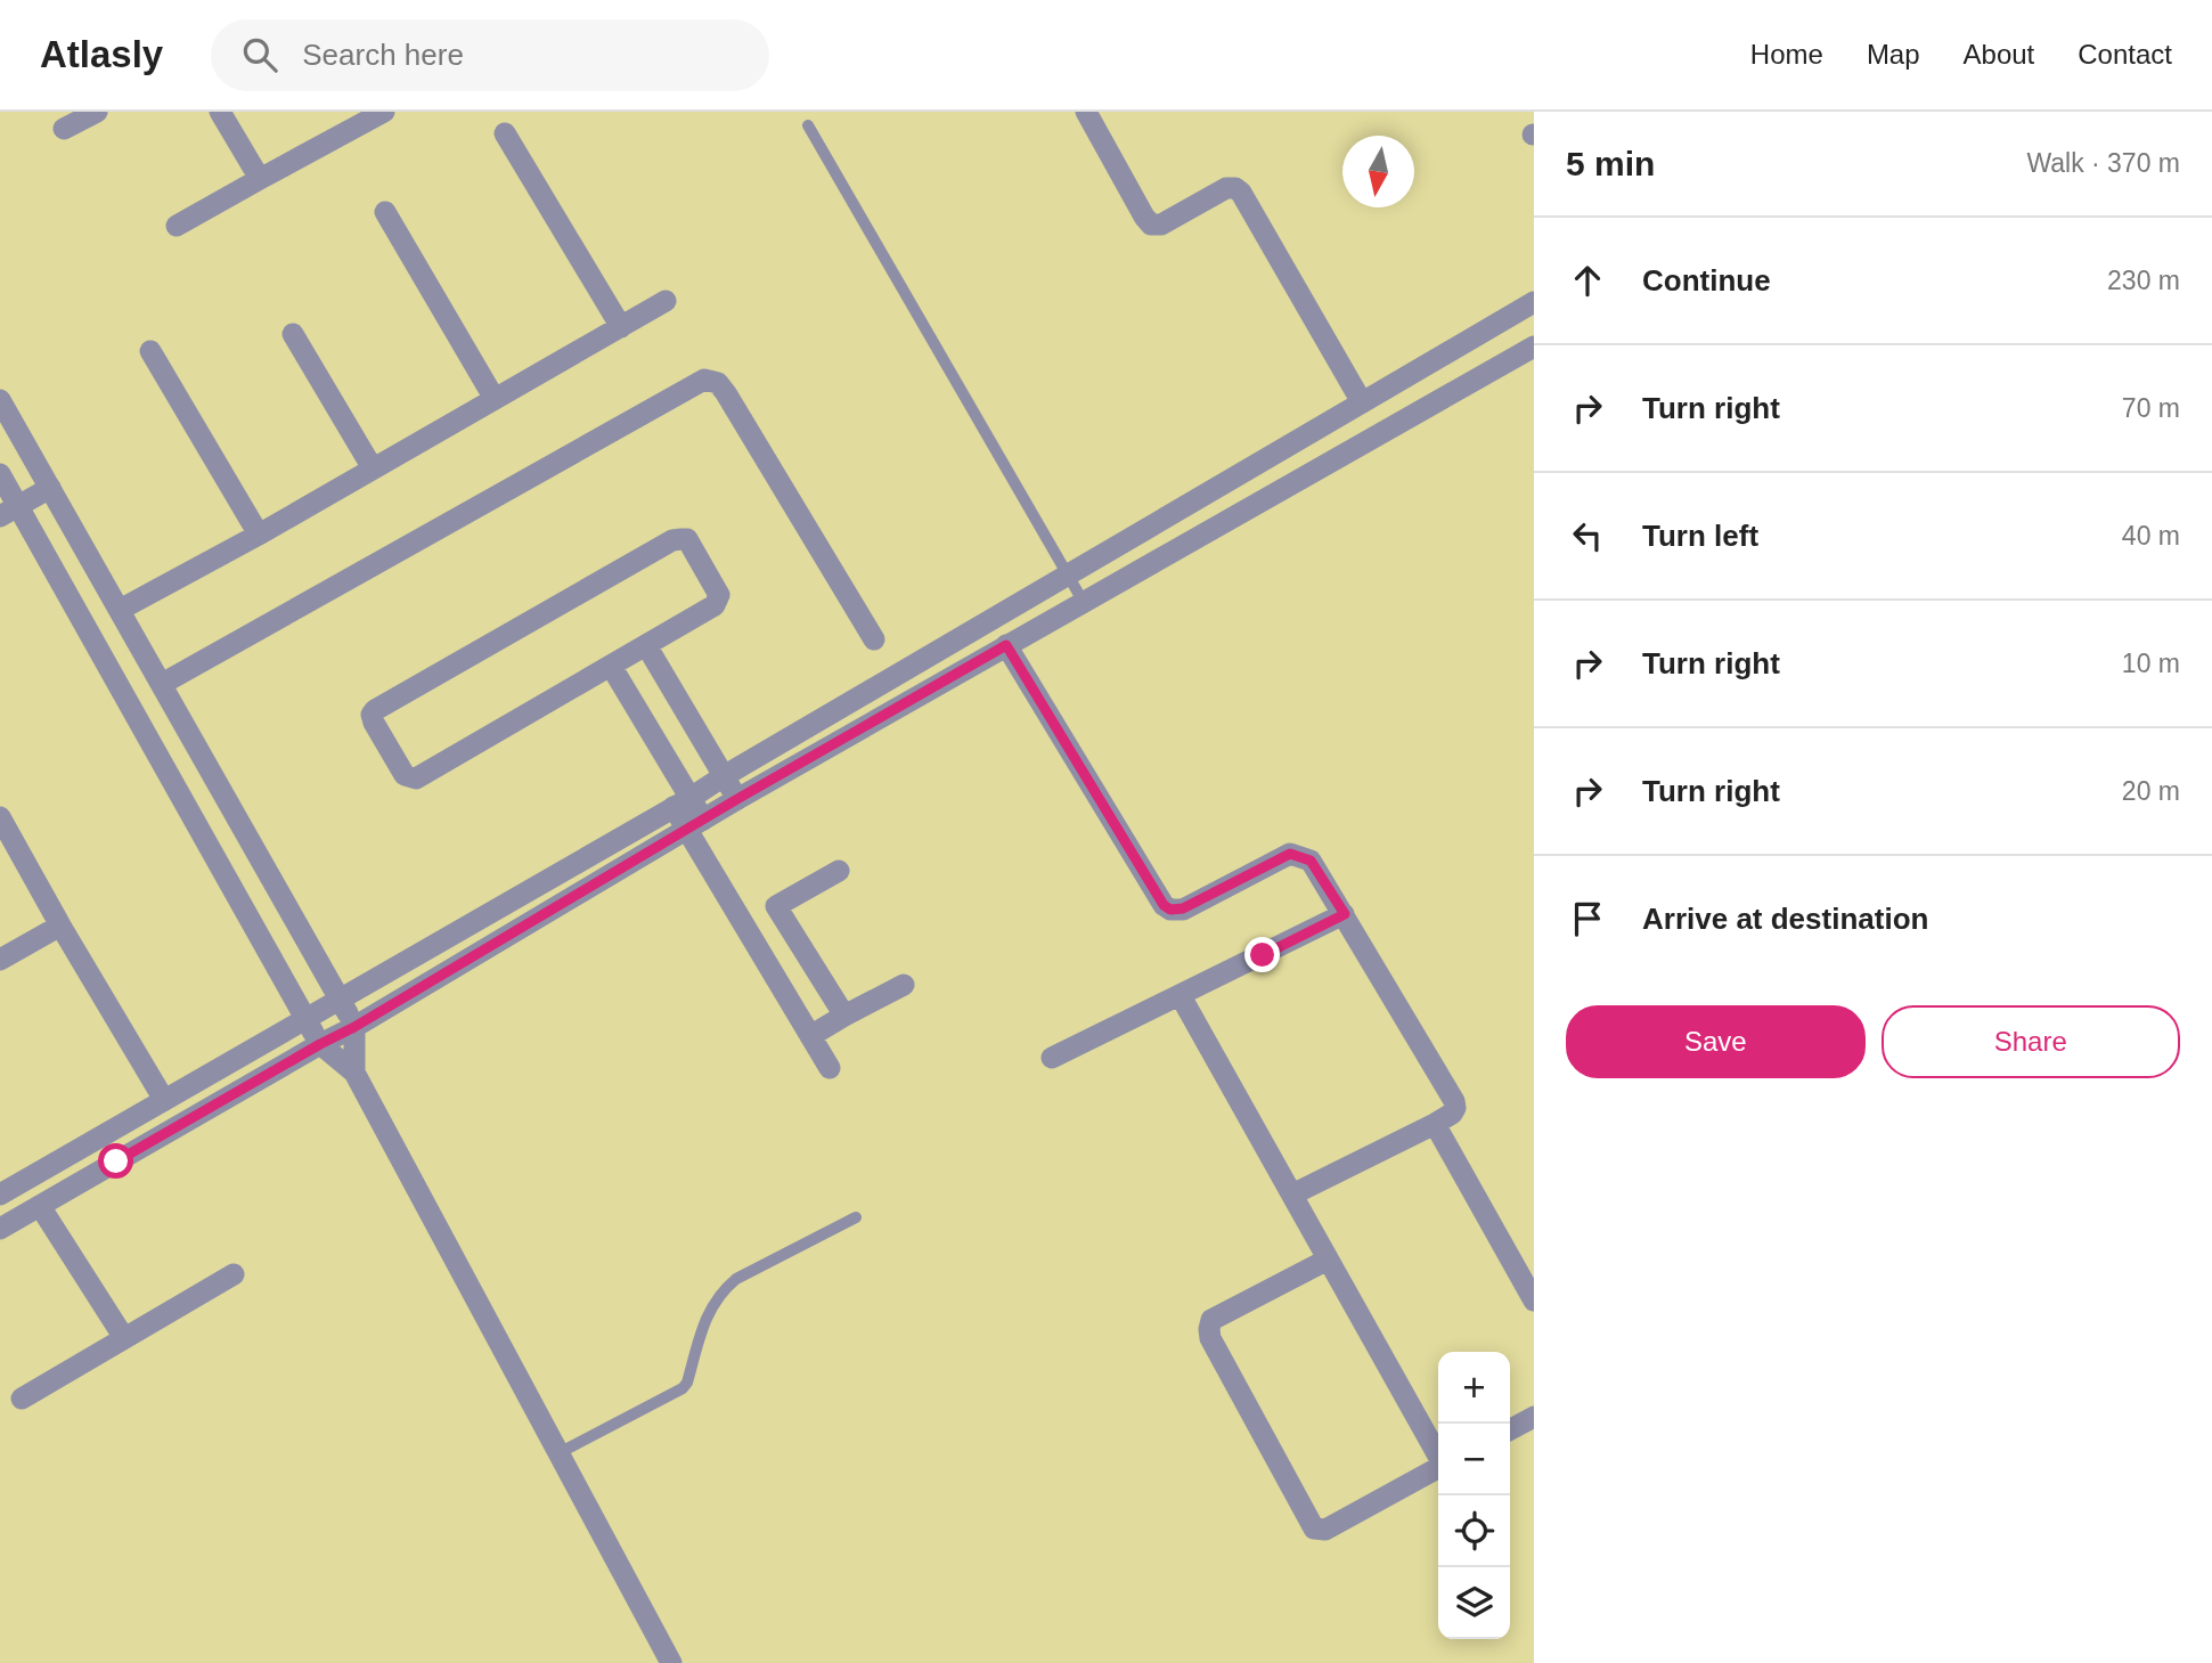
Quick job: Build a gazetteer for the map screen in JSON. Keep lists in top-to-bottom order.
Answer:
{
  "north": "bottom",
  "page": {
    "header": "Atlasly",
    "search": "Search here",
    "nav": [
      "Home",
      "Map",
      "About",
      "Contact"
    ],
    "heading": ["5 min", "Walk · 370 m"],
    "list": [
      ["Continue", "230 m"],
      ["Turn right", "70 m"],
      ["Turn left", "40 m"],
      ["Turn right", "10 m"],
      ["Turn right", "20 m"],
      "Arrive at destination"
    ],
    "buttons": ["Save", "Share"],
    "map_buttons": ["+", "−"]
  }
}
